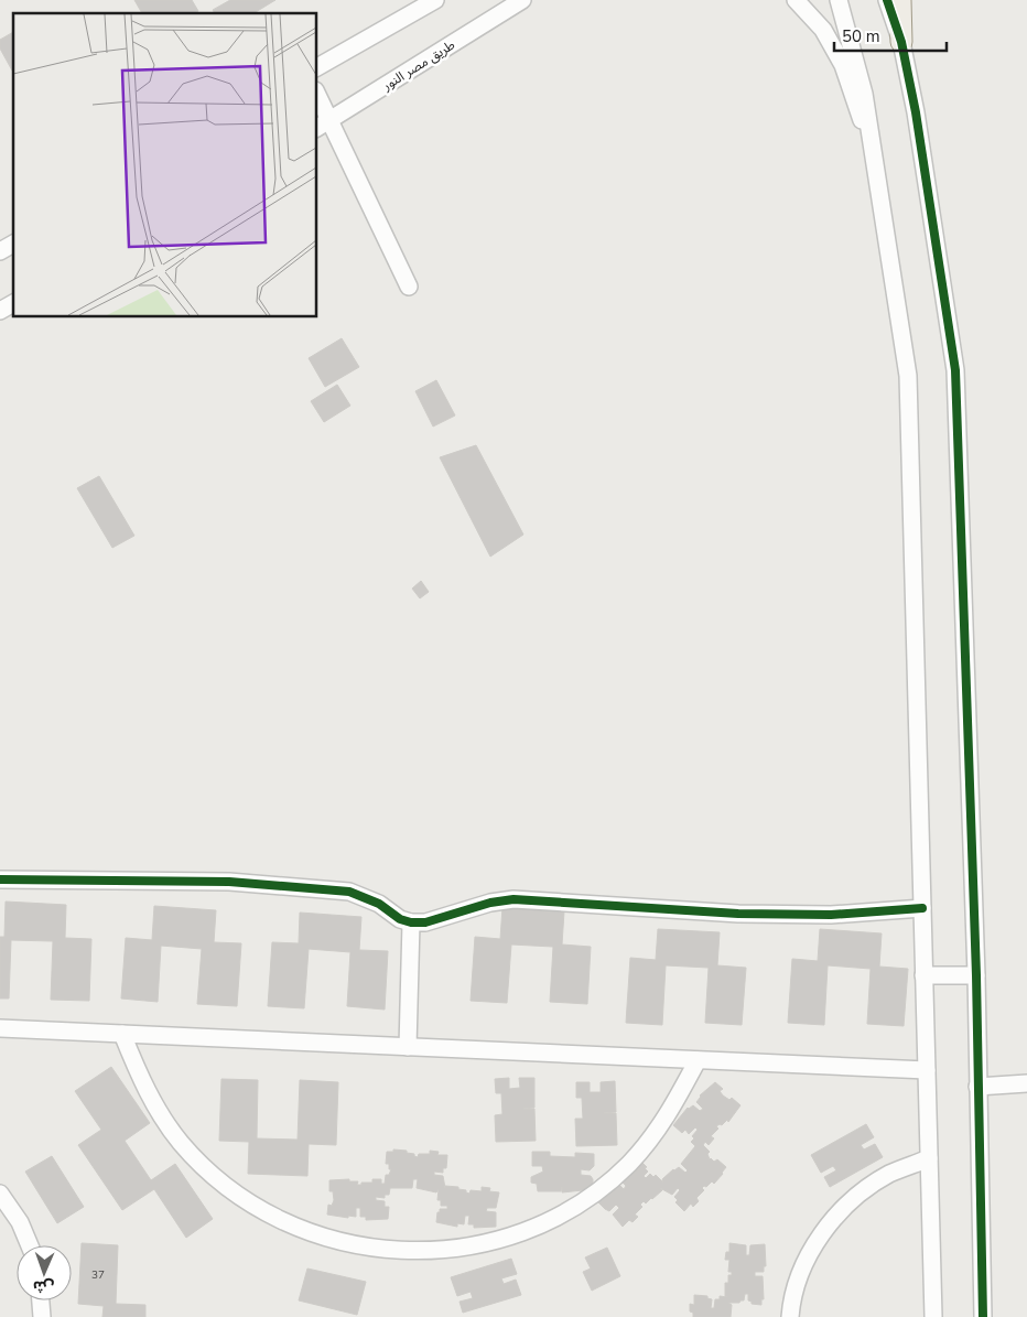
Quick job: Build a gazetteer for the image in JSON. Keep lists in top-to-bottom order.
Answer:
{
  "streets": {
    "street": ["طريق مصر النور"]
  },
  "house_numbers": ["37"],
  "scale_bar": "50 m",
  "north": "bottom"
}
